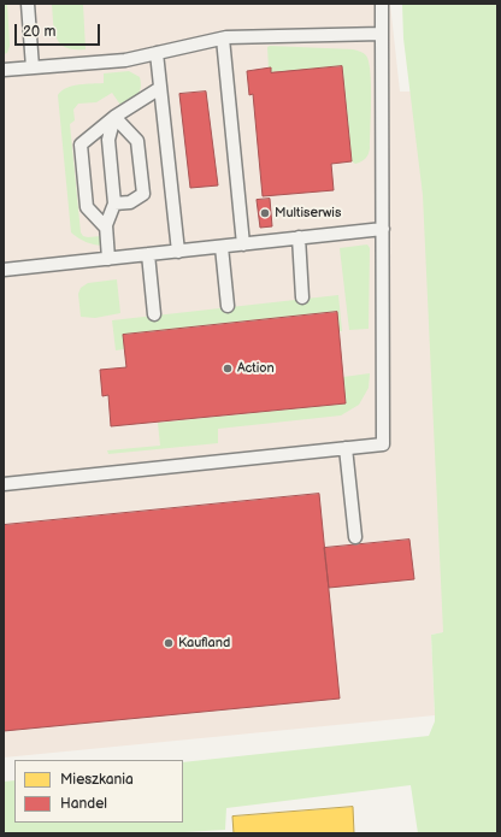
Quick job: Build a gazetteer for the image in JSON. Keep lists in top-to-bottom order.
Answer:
{
  "places": ["Multiserwis", "Action", "Kaufland"],
  "legend": ["Mieszkania", "Handel"],
  "scale_bar": "20 m"
}
